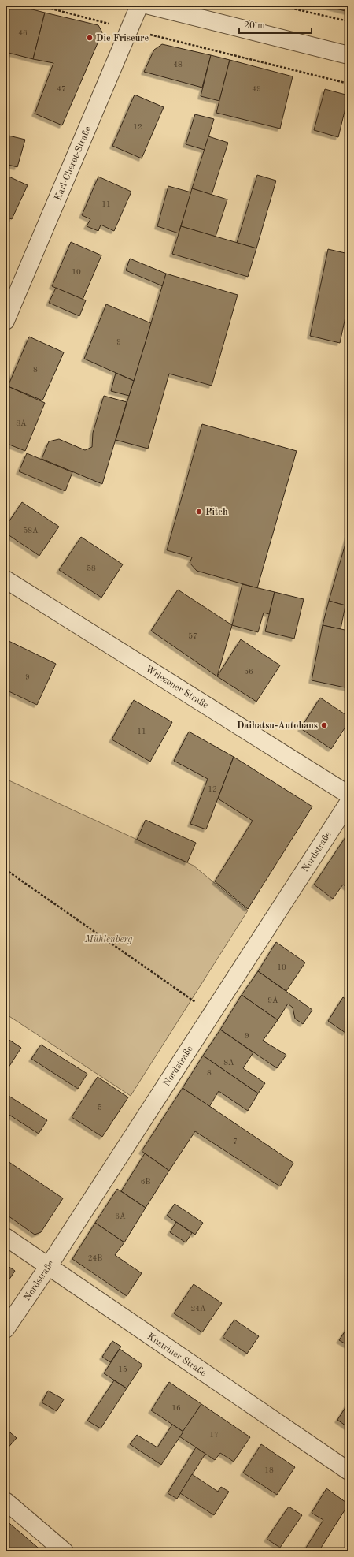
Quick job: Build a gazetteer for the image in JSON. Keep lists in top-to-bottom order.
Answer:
{
  "streets": {
    "street": [
      "Karl-Cheret-Straße",
      "Wriezener Straße",
      "Nordstraße",
      "Küstriner Straße"
    ]
  },
  "crossings": [
    ["Nordstraße", "Küstriner Straße"]
  ],
  "parks": ["Mühlenberg"],
  "places": ["Die Friseure", "Pitch", "Daihatsu-Autohaus"],
  "house_numbers": [
    "46",
    "48",
    "47",
    "49",
    "12",
    "11",
    "10",
    "9",
    "8",
    "8A",
    "58A",
    "58",
    "57",
    "56",
    "9",
    "11",
    "12",
    "10",
    "9A",
    "9",
    "8A",
    "8",
    "5",
    "7",
    "6B",
    "6A",
    "24B",
    "24A",
    "15",
    "16",
    "17",
    "18"
  ],
  "scale_bar": "20 m"
}
